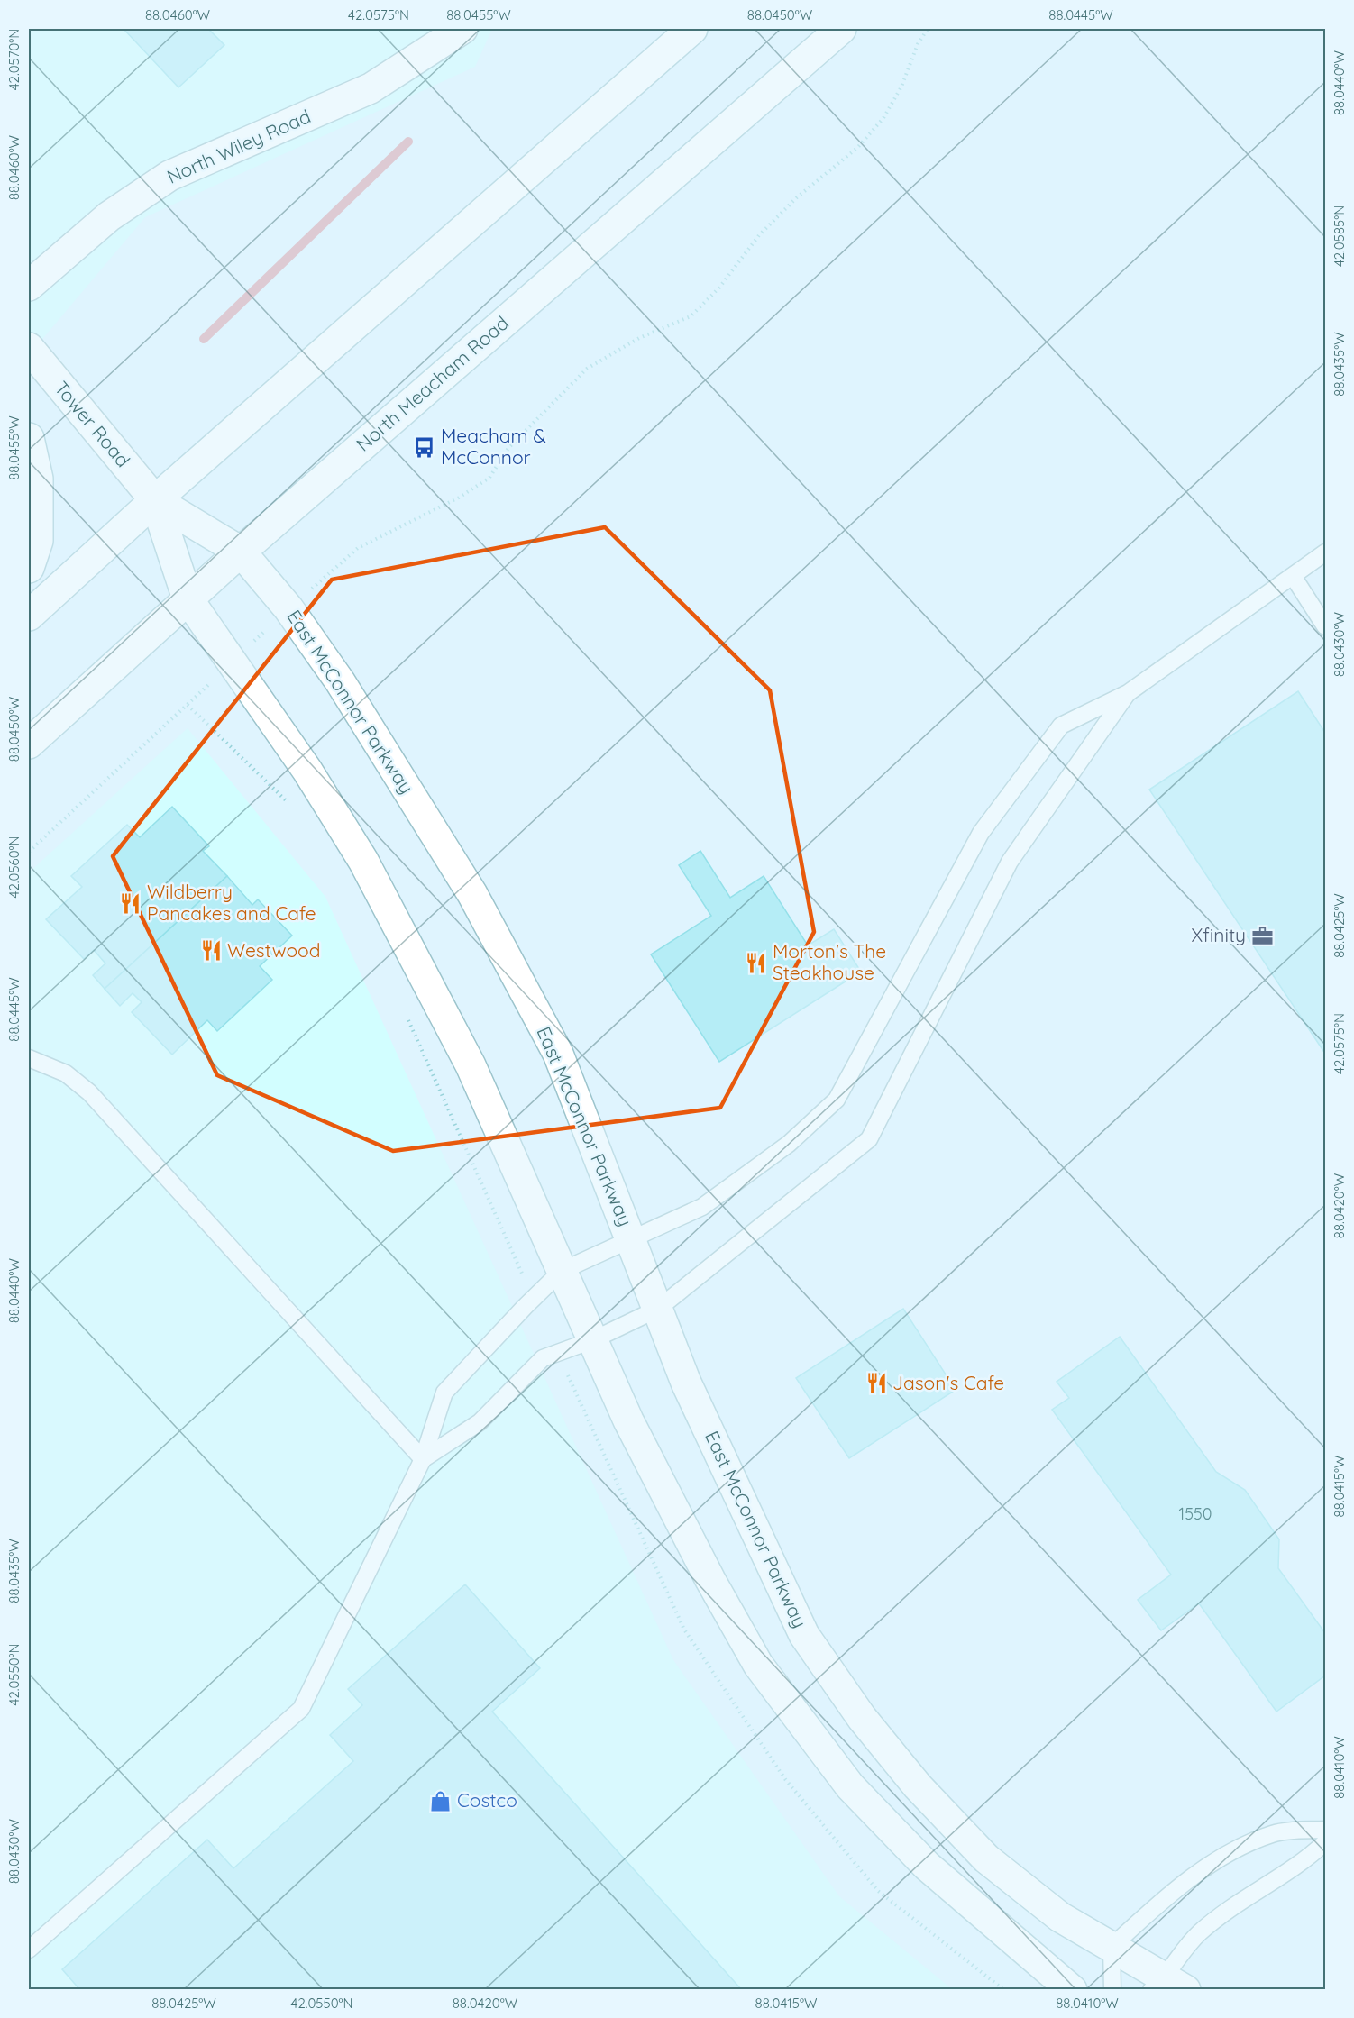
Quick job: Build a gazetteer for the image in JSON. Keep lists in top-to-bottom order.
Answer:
{
  "streets": {
    "street": [
      "North Wiley Road",
      "North Meacham Road",
      "Tower Road",
      "East McConnor Parkway"
    ]
  },
  "crossings": [
    ["North Meacham Road", "East McConnor Parkway"],
    ["Tower Road", "East McConnor Parkway"]
  ],
  "places": {
    "bus stop": ["Meacham & McConnor"],
    "restaurant": [
      "Wildberry Pancakes and Cafe",
      "Westwood",
      "Morton's The Steakhouse",
      "Jason's Cafe"
    ],
    "office": ["Xfinity"],
    "shop": ["Costco"]
  },
  "house_numbers": ["1550"],
  "coordinates": [
    "88.0460°W",
    "42.0575°N",
    "88.0455°W",
    "88.0450°W",
    "88.0445°W",
    "42.0570°N",
    "88.0440°W",
    "42.0585°N",
    "88.0435°W",
    "88.0430°W",
    "42.0560°N",
    "88.0425°W",
    "88.0420°W",
    "88.0415°W",
    "42.0550°N",
    "88.0410°W"
  ]
}
